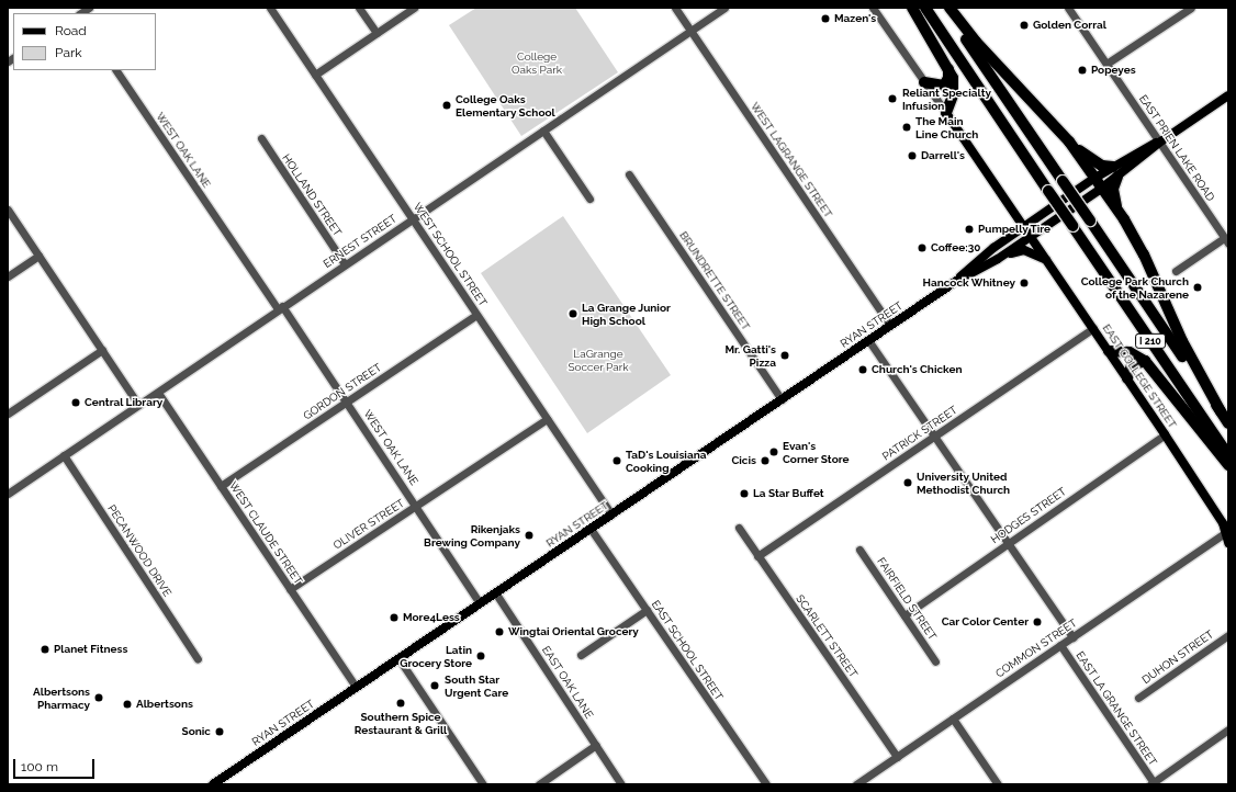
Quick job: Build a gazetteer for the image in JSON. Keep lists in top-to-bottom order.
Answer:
{
  "streets": {
    "highway": ["I 210"],
    "main road": ["RYAN STREET", "EAST COLLEGE STREET"],
    "street": [
      "EAST PRIEN LAKE ROAD",
      "WEST OAK LANE",
      "WEST LAGRANGE STREET",
      "HOLLAND STREET",
      "ERNEST STREET",
      "WEST SCHOOL STREET",
      "BRUNDRETTE STREET",
      "GORDON STREET",
      "PATRICK STREET",
      "HODGES STREET",
      "OLIVER STREET",
      "WEST CLAUDE STREET",
      "PECANWOOD DRIVE",
      "FAIRFIELD STREET",
      "SCARLETT STREET",
      "COMMON STREET",
      "EAST SCHOOL STREET",
      "DUHON STREET",
      "EAST OAK LANE",
      "EAST LA GRANGE STREET"
    ]
  },
  "crossings": [
    ["EAST PRIEN LAKE ROAD", "RYAN STREET"],
    ["WEST OAK LANE", "ERNEST STREET"],
    ["WEST OAK LANE", "RYAN STREET"],
    ["WEST OAK LANE", "GORDON STREET"],
    ["WEST OAK LANE", "OLIVER STREET"],
    ["WEST LAGRANGE STREET", "ERNEST STREET"],
    ["WEST LAGRANGE STREET", "RYAN STREET"],
    ["HOLLAND STREET", "ERNEST STREET"],
    ["ERNEST STREET", "WEST SCHOOL STREET"],
    ["ERNEST STREET", "WEST CLAUDE STREET"],
    ["ERNEST STREET", "PECANWOOD DRIVE"],
    ["WEST SCHOOL STREET", "RYAN STREET"],
    ["WEST SCHOOL STREET", "GORDON STREET"],
    ["WEST SCHOOL STREET", "OLIVER STREET"],
    ["BRUNDRETTE STREET", "RYAN STREET"],
    ["RYAN STREET", "EAST COLLEGE STREET"],
    ["RYAN STREET", "WEST CLAUDE STREET"],
    ["RYAN STREET", "EAST SCHOOL STREET"],
    ["RYAN STREET", "EAST OAK LANE"],
    ["RYAN STREET", "EAST LA GRANGE STREET"],
    ["EAST COLLEGE STREET", "PATRICK STREET"],
    ["EAST COLLEGE STREET", "HODGES STREET"],
    ["EAST COLLEGE STREET", "COMMON STREET"],
    ["GORDON STREET", "WEST CLAUDE STREET"],
    ["PATRICK STREET", "SCARLETT STREET"],
    ["PATRICK STREET", "EAST LA GRANGE STREET"],
    ["HODGES STREET", "FAIRFIELD STREET"],
    ["HODGES STREET", "EAST LA GRANGE STREET"],
    ["OLIVER STREET", "WEST CLAUDE STREET"],
    ["SCARLETT STREET", "COMMON STREET"],
    ["COMMON STREET", "EAST LA GRANGE STREET"]
  ],
  "parks": ["College Oaks Park", "LaGrange Soccer Park"],
  "places": [
    "Mazen's",
    "Golden Corral",
    "Popeyes",
    "Reliant Specialty Infusion",
    "College Oaks Elementary School",
    "The Main Line Church",
    "Darrell's",
    "Pumpelly Tire",
    "Coffee:30",
    "Hancock Whitney",
    "College Park Church of the Nazarene",
    "La Grange Junior High School",
    "Mr. Gatti's Pizza",
    "Church's Chicken",
    "Central Library",
    "Evan's Corner Store",
    "TaD's Louisiana Cooking",
    "Cicis",
    "University United Methodist Church",
    "La Star Buffet",
    "Rikenjaks Brewing Company",
    "More4Less",
    "Car Color Center",
    "Wingtai Oriental Grocery",
    "Planet Fitness",
    "Latin Grocery Store",
    "South Star Urgent Care",
    "Albertsons Pharmacy",
    "Southern Spice Restaurant & Grill",
    "Albertsons",
    "Sonic"
  ],
  "legend": ["Road", "Park"],
  "scale_bar": "100 m"
}
